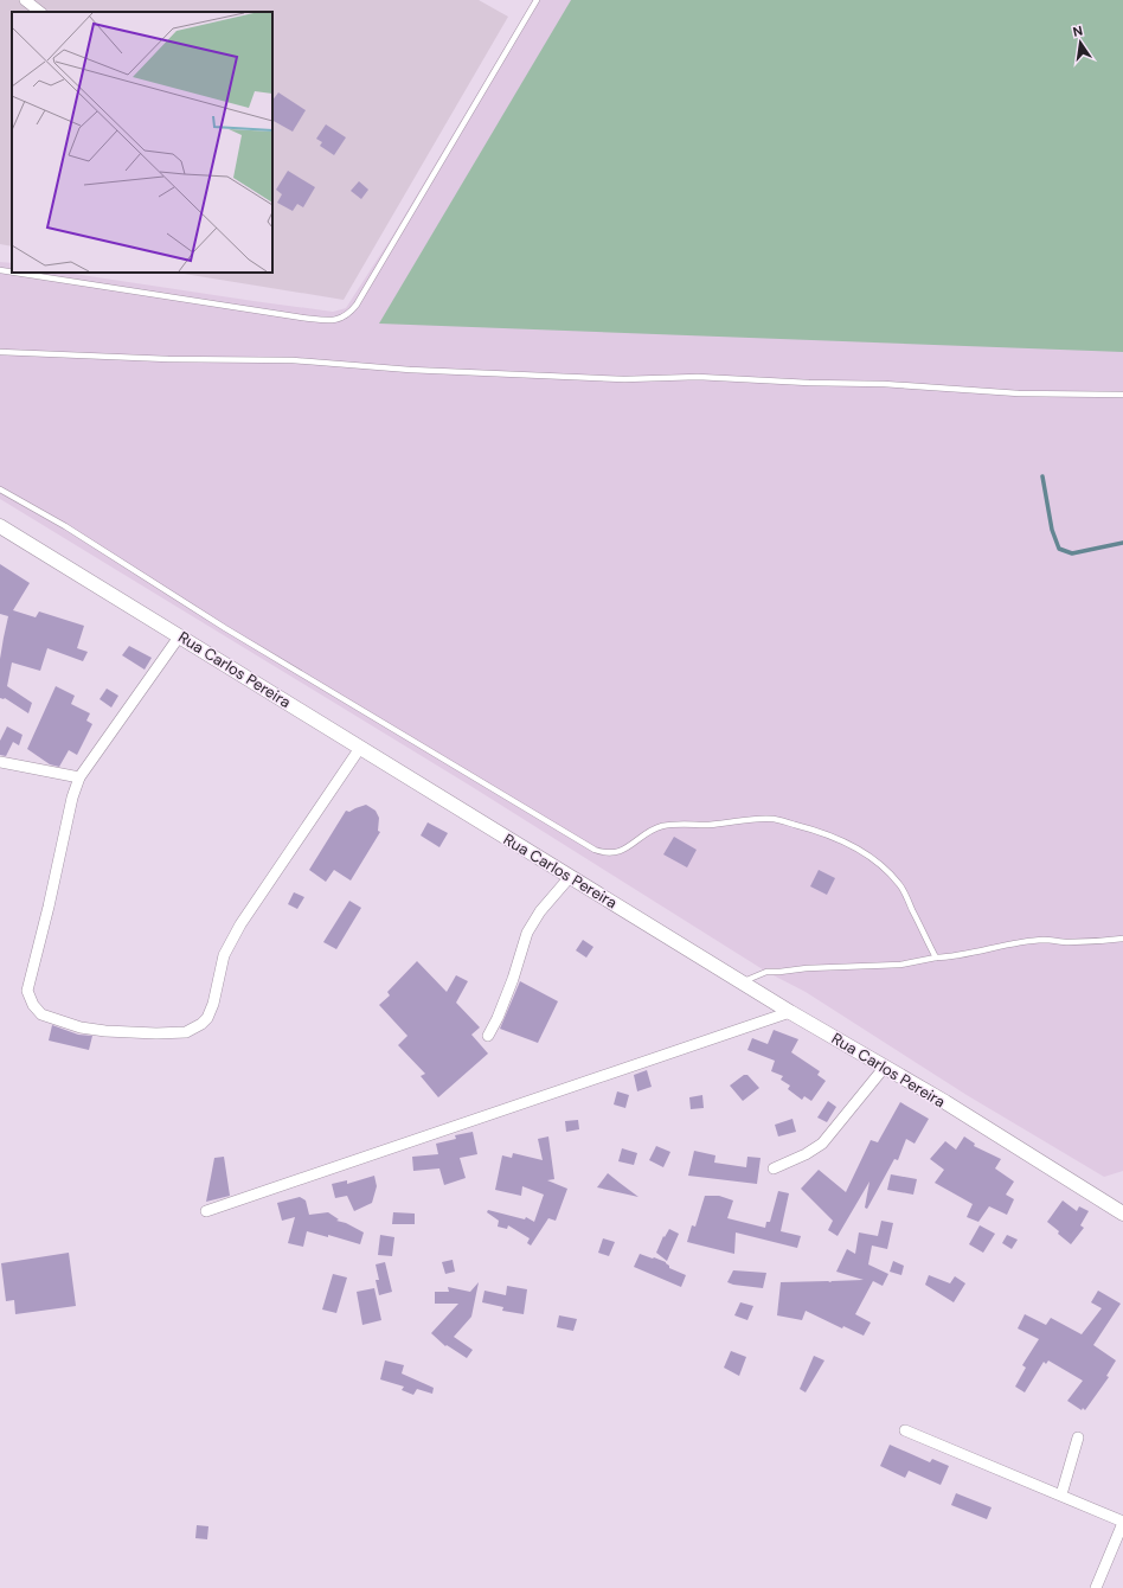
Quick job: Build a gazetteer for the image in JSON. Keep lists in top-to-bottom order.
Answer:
{
  "streets": {
    "main road": ["Rua Carlos Pereira"]
  },
  "north": "top"
}
